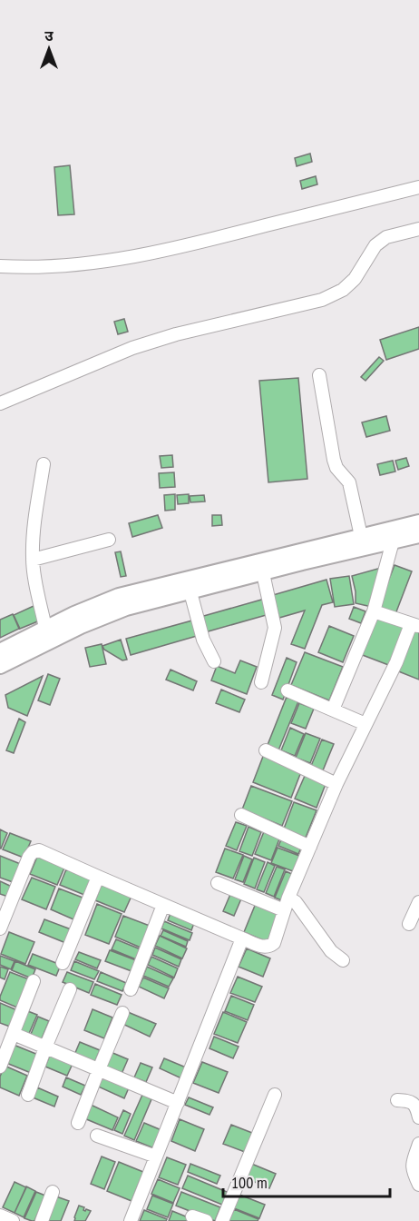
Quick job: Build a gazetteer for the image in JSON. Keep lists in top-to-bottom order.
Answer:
{
  "scale_bar": "100 m",
  "north": "top"
}
